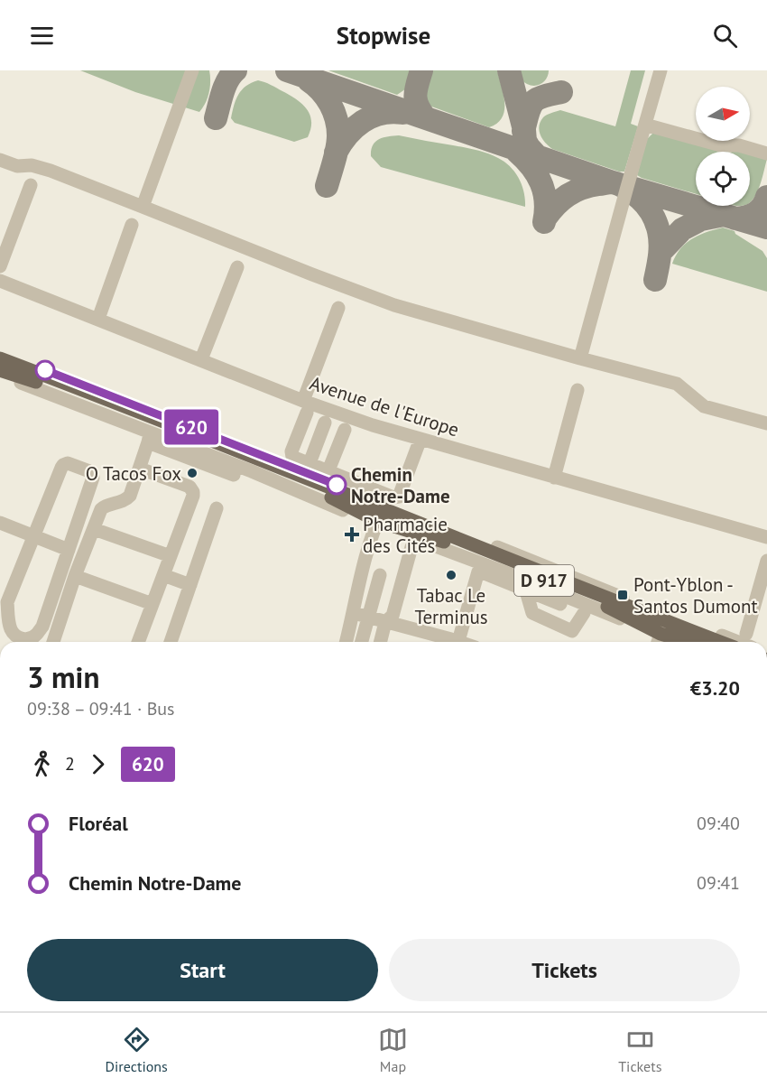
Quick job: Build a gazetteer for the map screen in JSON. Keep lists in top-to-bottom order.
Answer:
{
  "streets": {
    "main road": ["D 917"],
    "street": ["Avenue de l'Europe"]
  },
  "places": {
    "other": ["O Tacos Fox", "Chemin Notre-Dame", "Tabac Le Terminus"],
    "health": ["Pharmacie des Cités"],
    "transit": ["Pont-Yblon - Santos Dumont"]
  },
  "lines": ["bus line 620"],
  "north": "right",
  "page": {
    "header": "Stopwise",
    "on_map": "620",
    "heading": ["3 min", "09:38 – 09:41 · Bus", "€3.20"],
    "legs": ["2", "620"],
    "list": [
      {
        "name": "Floréal",
        "value": "09:40"
      },
      {
        "name": "Chemin Notre-Dame",
        "value": "09:41"
      }
    ],
    "buttons": ["Start", "Tickets"],
    "tabs": ["Directions", "Map", "Tickets"]
  }
}
